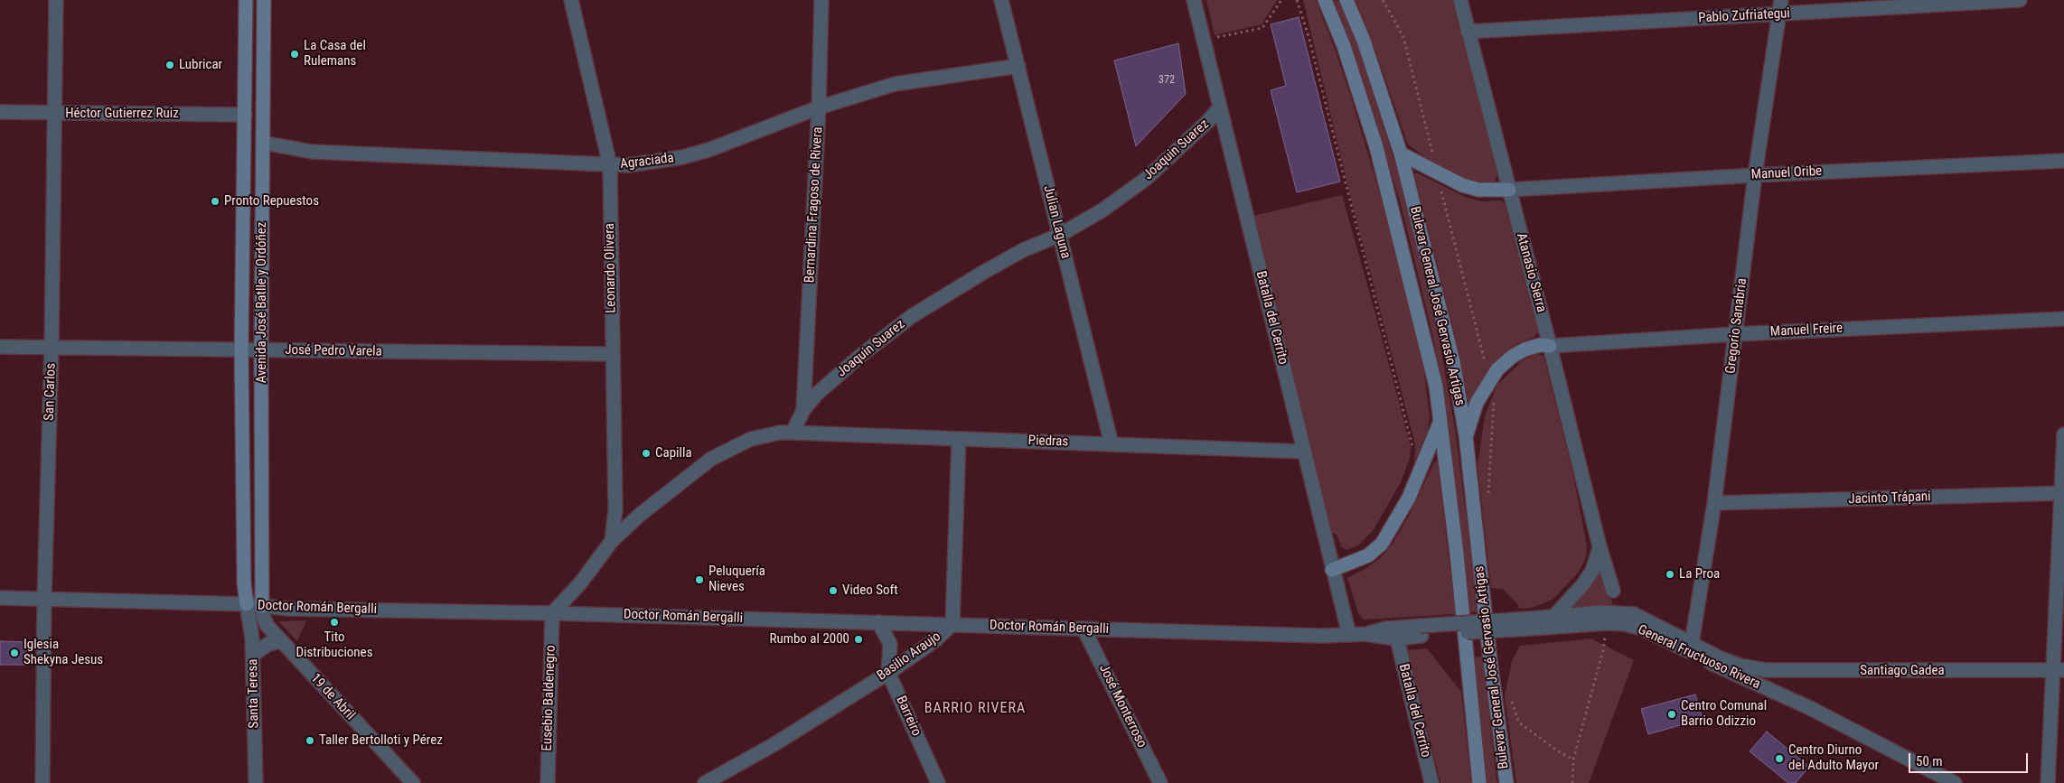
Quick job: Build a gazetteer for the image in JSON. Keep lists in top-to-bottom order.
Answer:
{
  "streets": {
    "main road": ["Avenida José Batlle y Ordóñez", "Bulevar General José Gervasio Artigas"],
    "street": [
      "Pablo Zufriategui",
      "Héctor Gutierrez Ruiz",
      "Joaquin Suarez",
      "Agraciada",
      "Manuel Oribe",
      "Bernardina Fragoso de Rivera",
      "Julian Laguna",
      "Leonardo Olivera",
      "Atanasio Sierra",
      "Batalla del Cerrito",
      "Gregorio Sanabria",
      "Manuel Freire",
      "José Pedro Varela",
      "San Carlos",
      "Piedras",
      "Jacinto Trápani",
      "Doctor Román Bergalli",
      "Basilio Araujo",
      "General Fructuoso Rivera",
      "Santiago Gadea",
      "Santa Teresa",
      "19 de Abril",
      "Eusebio Baldenegro",
      "José Monterroso",
      "Barreiro"
    ]
  },
  "crossings": [
    ["Pablo Zufriategui", "Atanasio Sierra"],
    ["Pablo Zufriategui", "Gregorio Sanabria"],
    ["Héctor Gutierrez Ruiz", "Avenida José Batlle y Ordóñez"],
    ["Héctor Gutierrez Ruiz", "San Carlos"],
    ["Joaquin Suarez", "Bernardina Fragoso de Rivera"],
    ["Joaquin Suarez", "Julian Laguna"],
    ["Joaquin Suarez", "Batalla del Cerrito"],
    ["Joaquin Suarez", "Piedras"],
    ["Agraciada", "Bernardina Fragoso de Rivera"],
    ["Agraciada", "Julian Laguna"],
    ["Agraciada", "Leonardo Olivera"],
    ["Agraciada", "Avenida José Batlle y Ordóñez"],
    ["Manuel Oribe", "Atanasio Sierra"],
    ["Manuel Oribe", "Gregorio Sanabria"],
    ["Julian Laguna", "Piedras"],
    ["Leonardo Olivera", "José Pedro Varela"],
    ["Atanasio Sierra", "Manuel Freire"],
    ["Avenida José Batlle y Ordóñez", "José Pedro Varela"],
    ["Avenida José Batlle y Ordóñez", "Doctor Román Bergalli"],
    ["Avenida José Batlle y Ordóñez", "Santa Teresa"],
    ["Avenida José Batlle y Ordóñez", "19 de Abril"],
    ["Batalla del Cerrito", "Piedras"],
    ["Batalla del Cerrito", "Doctor Román Bergalli"],
    ["Gregorio Sanabria", "Manuel Freire"],
    ["Gregorio Sanabria", "Jacinto Trápani"],
    ["Gregorio Sanabria", "General Fructuoso Rivera"],
    ["José Pedro Varela", "San Carlos"],
    ["San Carlos", "Doctor Román Bergalli"],
    ["Piedras", "Basilio Araujo"],
    ["Doctor Román Bergalli", "Basilio Araujo"],
    ["Doctor Román Bergalli", "General Fructuoso Rivera"],
    ["Doctor Román Bergalli", "Santa Teresa"],
    ["Doctor Román Bergalli", "19 de Abril"],
    ["Doctor Román Bergalli", "Eusebio Baldenegro"],
    ["Doctor Román Bergalli", "José Monterroso"],
    ["Doctor Román Bergalli", "Barreiro"],
    ["Basilio Araujo", "Barreiro"],
    ["General Fructuoso Rivera", "Santiago Gadea"]
  ],
  "districts": ["BARRIO RIVERA"],
  "places": [
    "La Casa del Rulemans",
    "Lubricar",
    "Pronto Repuestos",
    "Capilla",
    "La Proa",
    "Peluquería Nieves",
    "Video Soft",
    "Tito Distribuciones",
    "Rumbo al 2000",
    "Iglesia Shekyna Jesus",
    "Centro Comunal Barrio Odizzio",
    "Taller Bertolloti y Pérez",
    "Centro Diurno del Adulto Mayor"
  ],
  "house_numbers": ["372"],
  "scale_bar": "50 m"
}
